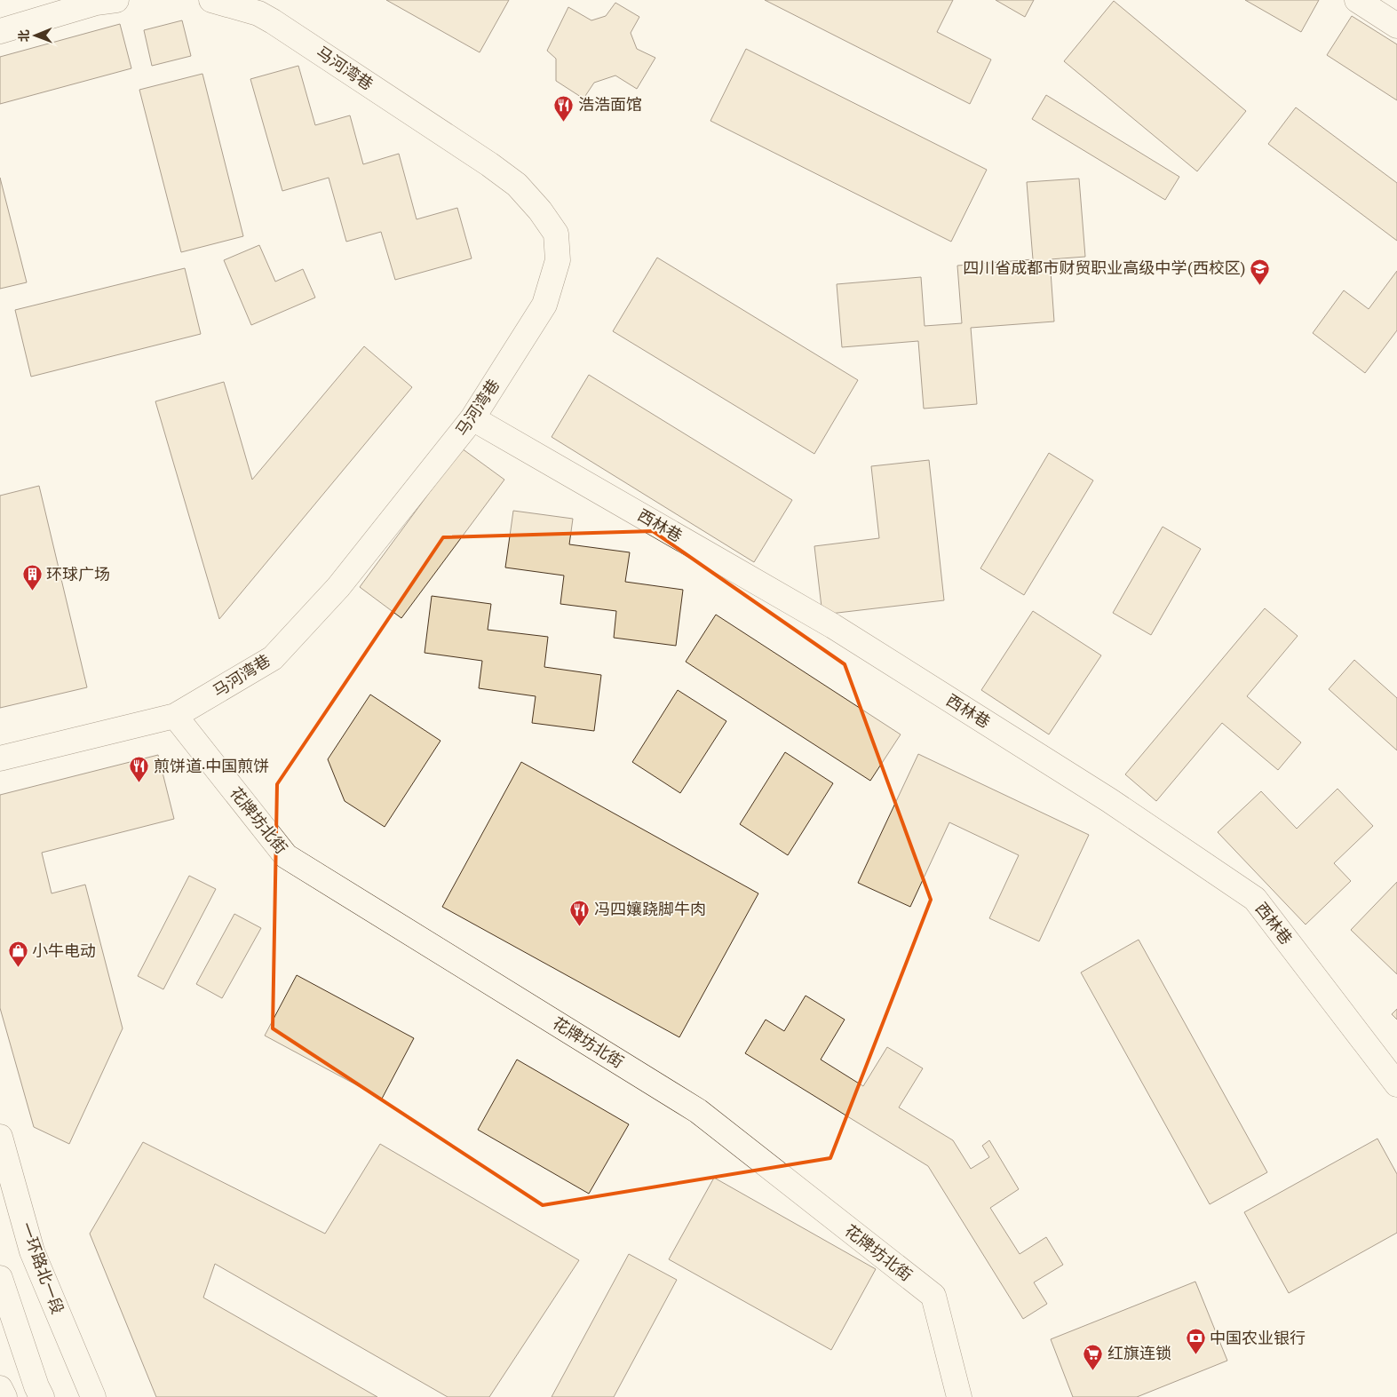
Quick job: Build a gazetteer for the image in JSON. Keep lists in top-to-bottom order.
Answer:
{
  "streets": {
    "street": [
      "马河湾巷",
      "西林巷",
      "花牌坊北街",
      "一环路北一段"
    ]
  },
  "crossings": [
    ["马河湾巷", "西林巷"],
    ["马河湾巷", "花牌坊北街"]
  ],
  "places": {
    "restaurant": ["浩浩面馆", "煎饼道·中国煎饼", "冯四孃跷脚牛肉"],
    "school or university": ["四川省成都市财贸职业高级中学(西校区)"],
    "building": ["环球广场"],
    "shop": ["小牛电动"],
    "bank": ["中国农业银行"],
    "supermarket": ["红旗连锁"]
  },
  "north": "left"
}
